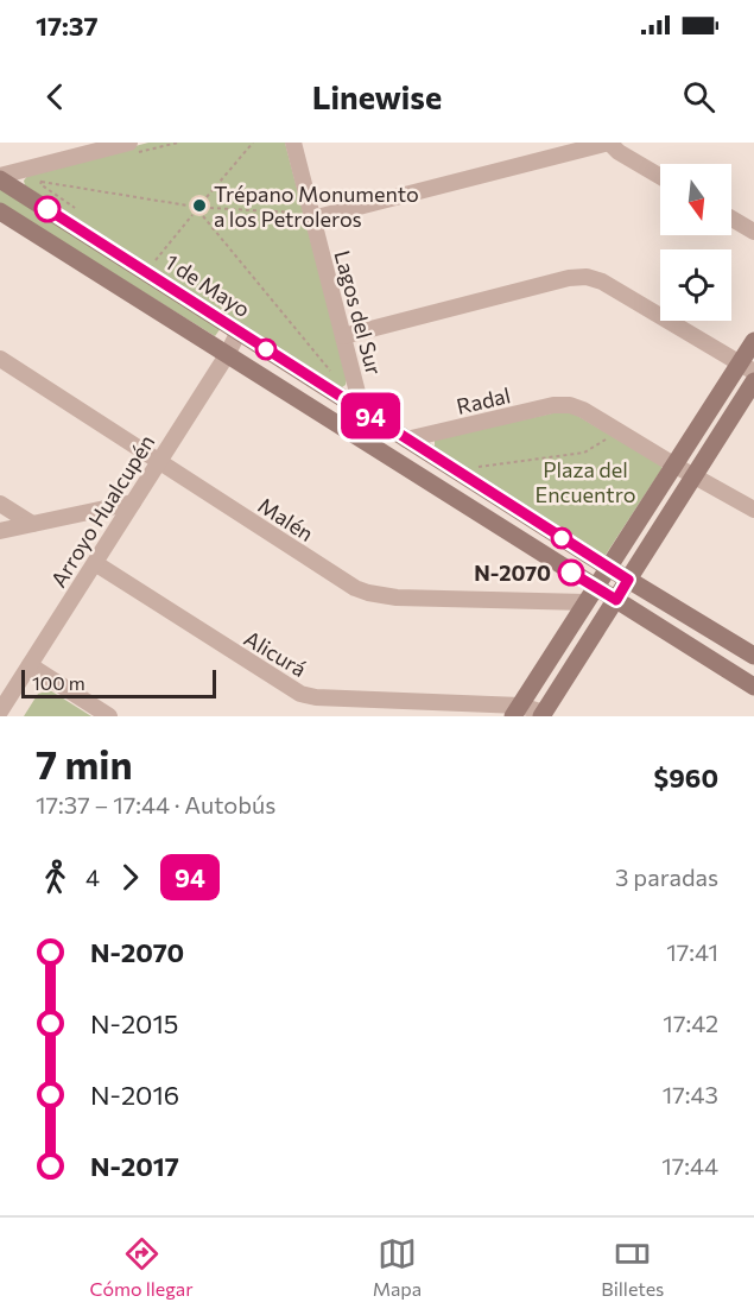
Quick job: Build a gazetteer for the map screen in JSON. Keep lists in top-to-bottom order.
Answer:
{
  "streets": {
    "main road": ["1 de Mayo"],
    "street": [
      "Lagos del Sur",
      "Radal",
      "Arroyo Hualcupén",
      "Malén",
      "Alicurá"
    ]
  },
  "crossings": [
    ["1 de Mayo", "Lagos del Sur"],
    ["1 de Mayo", "Radal"],
    ["1 de Mayo", "Arroyo Hualcupén"],
    ["Arroyo Hualcupén", "Malén"],
    ["Arroyo Hualcupén", "Alicurá"]
  ],
  "parks": ["Plaza del Encuentro"],
  "places": ["Trépano Monumento a los Petroleros", "N-2070"],
  "lines": ["bus line 94"],
  "scale_bar": "100 m",
  "north": "bottom",
  "page": {
    "status": "17:37",
    "header": "Linewise",
    "on_map": "94",
    "scale": "100 m",
    "heading": ["7 min", "17:37 – 17:44 · Autobús", "$960"],
    "legs": ["4", "94", "3 paradas"],
    "list": [
      {
        "name": "N-2070",
        "value": "17:41"
      },
      {
        "name": "N-2015",
        "value": "17:42"
      },
      {
        "name": "N-2016",
        "value": "17:43"
      },
      {
        "name": "N-2017",
        "value": "17:44"
      }
    ],
    "tabs": ["Cómo llegar", "Mapa", "Billetes"]
  }
}
